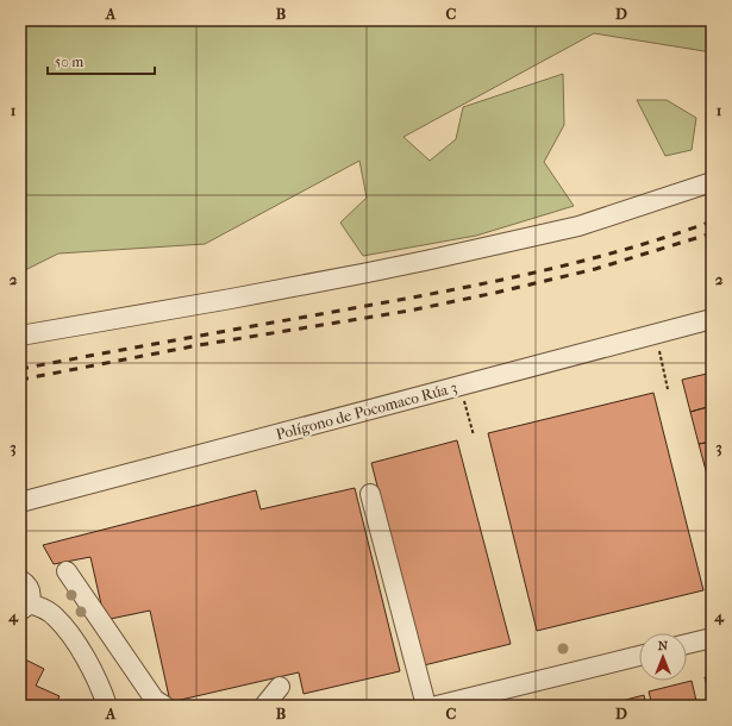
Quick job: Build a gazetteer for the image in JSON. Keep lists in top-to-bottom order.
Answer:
{
  "streets": {
    "street": ["Polígono de Pocomaco Rúa 3"]
  },
  "scale_bar": "50 m",
  "north": "top",
  "grid": {
    "columns": [
      "A",
      "B",
      "C",
      "D"
    ],
    "rows": [
      "1",
      "2",
      "3",
      "4"
    ]
  }
}
